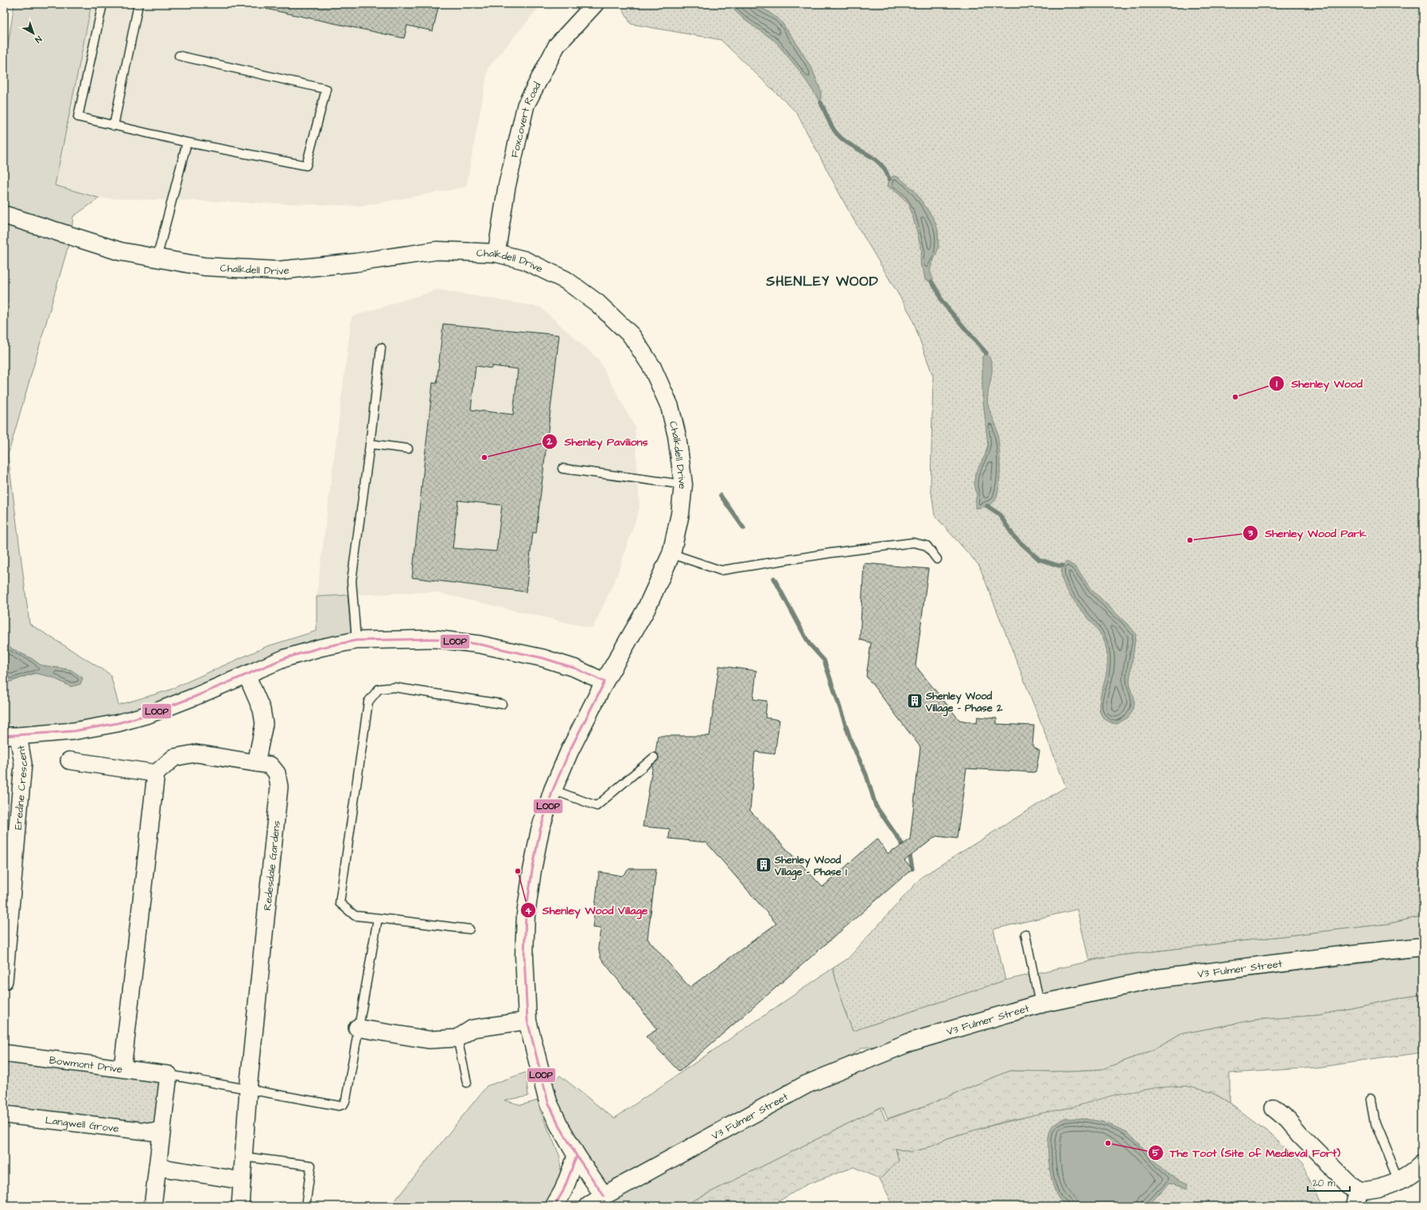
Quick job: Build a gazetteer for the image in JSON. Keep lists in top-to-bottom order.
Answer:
{
  "streets": {
    "street": [
      "Foxcovert Road",
      "Chalkdell Drive",
      "Eredine Crescent",
      "Redesdale Gardens",
      "V3 Fulmer Street",
      "Bowmont Drive",
      "Langwell Grove"
    ]
  },
  "crossings": [
    ["Foxcovert Road", "Chalkdell Drive"],
    ["Chalkdell Drive", "V3 Fulmer Street"]
  ],
  "districts": ["SHENLEY WOOD"],
  "places": {
    "other": [
      "Shenley Wood",
      "Shenley Pavilions",
      "Shenley Wood Park",
      "Shenley Wood Village",
      "The Toot (Site of Medieval Fort)"
    ],
    "building": ["Shenley Wood Village - Phase 2", "Shenley Wood Village - Phase 1"]
  },
  "lines": ["transit line LOOP"],
  "scale_bar": "20 m",
  "north": "bottom right"
}
